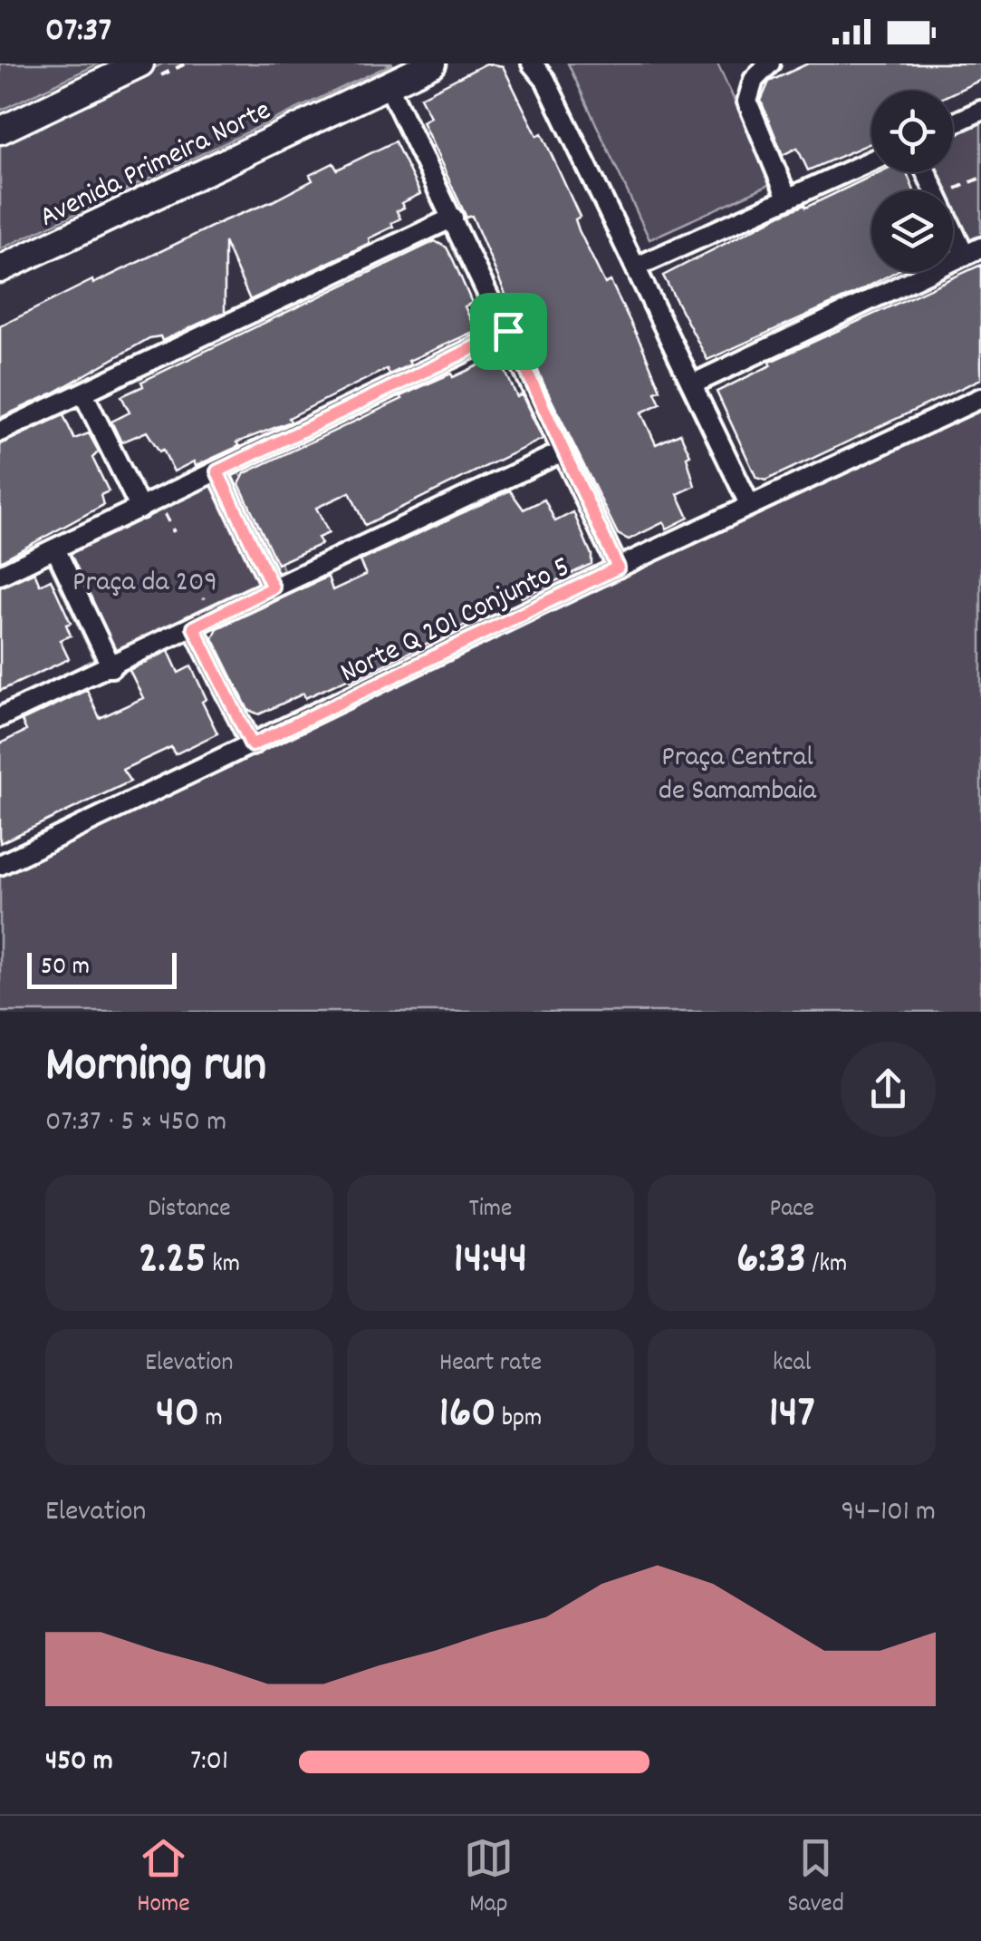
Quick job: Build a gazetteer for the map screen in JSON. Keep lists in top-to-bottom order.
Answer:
{
  "streets": {
    "main road": ["Avenida Primeira Norte"],
    "street": ["Norte Q 201 Conjunto 5"]
  },
  "parks": ["Praça da 209", "Praça Central de Samambaia"],
  "scale_bar": "50 m",
  "page": {
    "status": "07:37",
    "scale": "50 m",
    "heading": ["Morning run", "07:37 · 5 × 450 m"],
    "stats": [
      ["Distance", "2.25 km"],
      ["Time", "14:44"],
      ["Pace", "6:33 /km"],
      ["Elevation", "40 m"],
      ["Heart rate", "160 bpm"],
      ["kcal", "147"]
    ],
    "chart": ["Elevation", "94–101 m"],
    "list": [
      {
        "name": "450 m",
        "note": "7:01"
      }
    ],
    "tabs": ["Home", "Map", "Saved"]
  }
}
